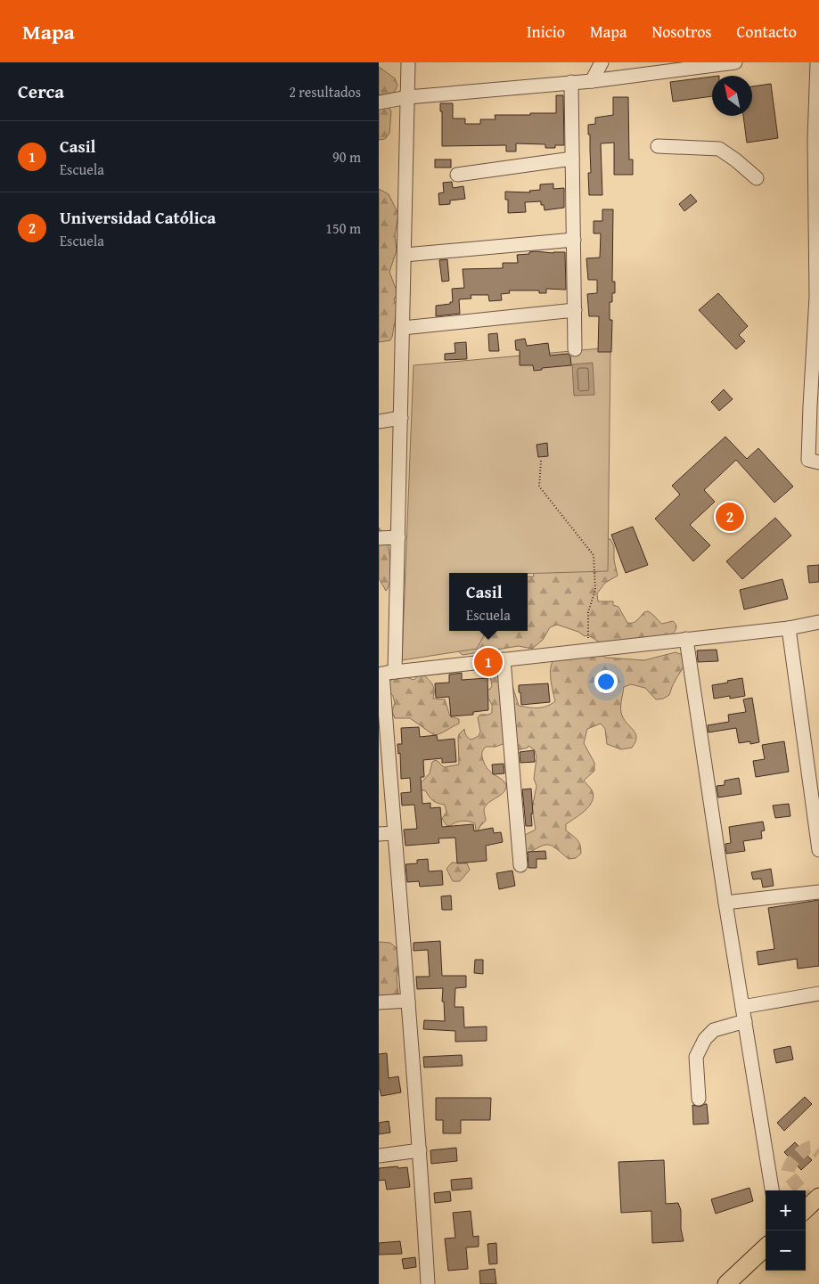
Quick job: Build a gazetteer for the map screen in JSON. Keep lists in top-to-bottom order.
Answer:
{
  "north": "top left",
  "page": {
    "header": "Mapa",
    "nav": [
      "Inicio",
      "Mapa",
      "Nosotros",
      "Contacto"
    ],
    "heading": ["Cerca", "2 resultados"],
    "list": [
      {
        "mark": "1",
        "name": "Casil",
        "note": "Escuela",
        "value": "90 m"
      },
      {
        "mark": "2",
        "name": "Universidad Católica",
        "note": "Escuela",
        "value": "150 m"
      }
    ],
    "pins": ["2", "1"],
    "popup": ["Casil", "Escuela"],
    "map_buttons": ["+", "−"]
  }
}
